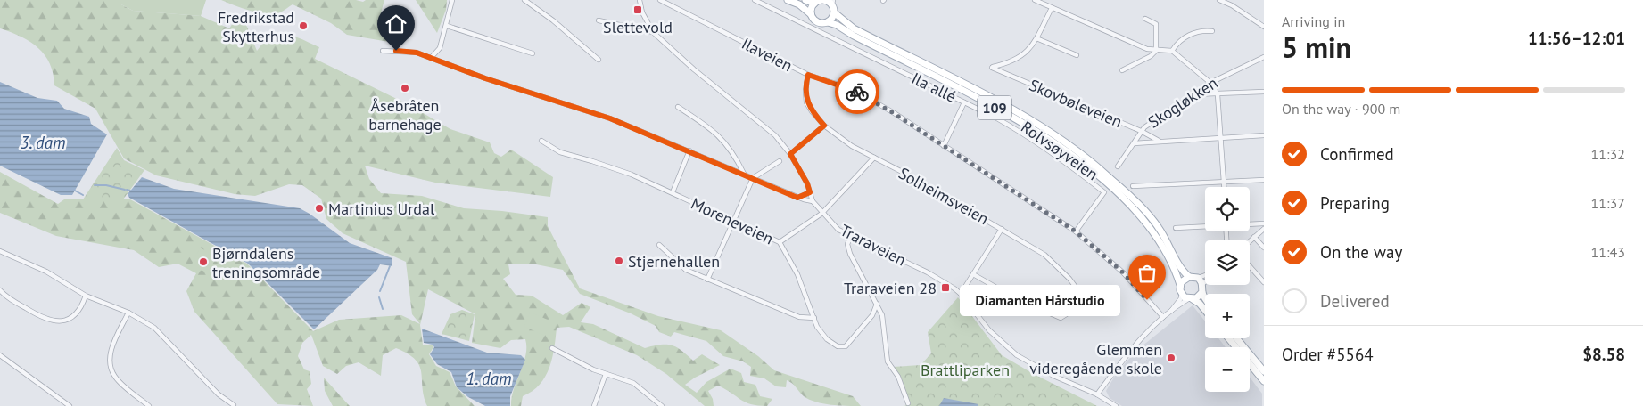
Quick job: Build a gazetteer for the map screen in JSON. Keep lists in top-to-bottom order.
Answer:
{
  "streets": {
    "main road": ["109", "Rolvsøyveien"],
    "street": [
      "Ilaveien",
      "Ila allé",
      "Skogløkken",
      "Skovbøleveien",
      "Solheimsveien",
      "Moreneveien",
      "Traraveien"
    ]
  },
  "crossings": [
    ["Ilaveien", "Ila allé"],
    ["Ilaveien", "Solheimsveien"],
    ["Skogløkken", "Skovbøleveien"],
    ["109", "Rolvsøyveien"]
  ],
  "water": ["3. dam", "1. dam"],
  "parks": ["Brattliparken"],
  "places": {
    "transit": ["Slettevold", "Traraveien 28"],
    "other": [
      "Fredrikstad Skytterhus",
      "Åsebråten barnehage",
      "Martinius Urdal",
      "Stjernehallen",
      "Bjørndalens treningsområde",
      "Diamanten Hårstudio",
      "Glemmen videregående skole"
    ]
  },
  "page": {
    "heading": ["5 min", "Arriving in", "11:56–12:01"],
    "panel": ["Order #5564", "$8.58"],
    "bar": "On the way · 900 m",
    "list": [
      ["Confirmed", "11:32"],
      ["Preparing", "11:37"],
      ["On the way", "11:43"],
      "Delivered"
    ],
    "map_buttons": ["+", "−"],
    "bubble": "Diamanten Hårstudio"
  }
}
